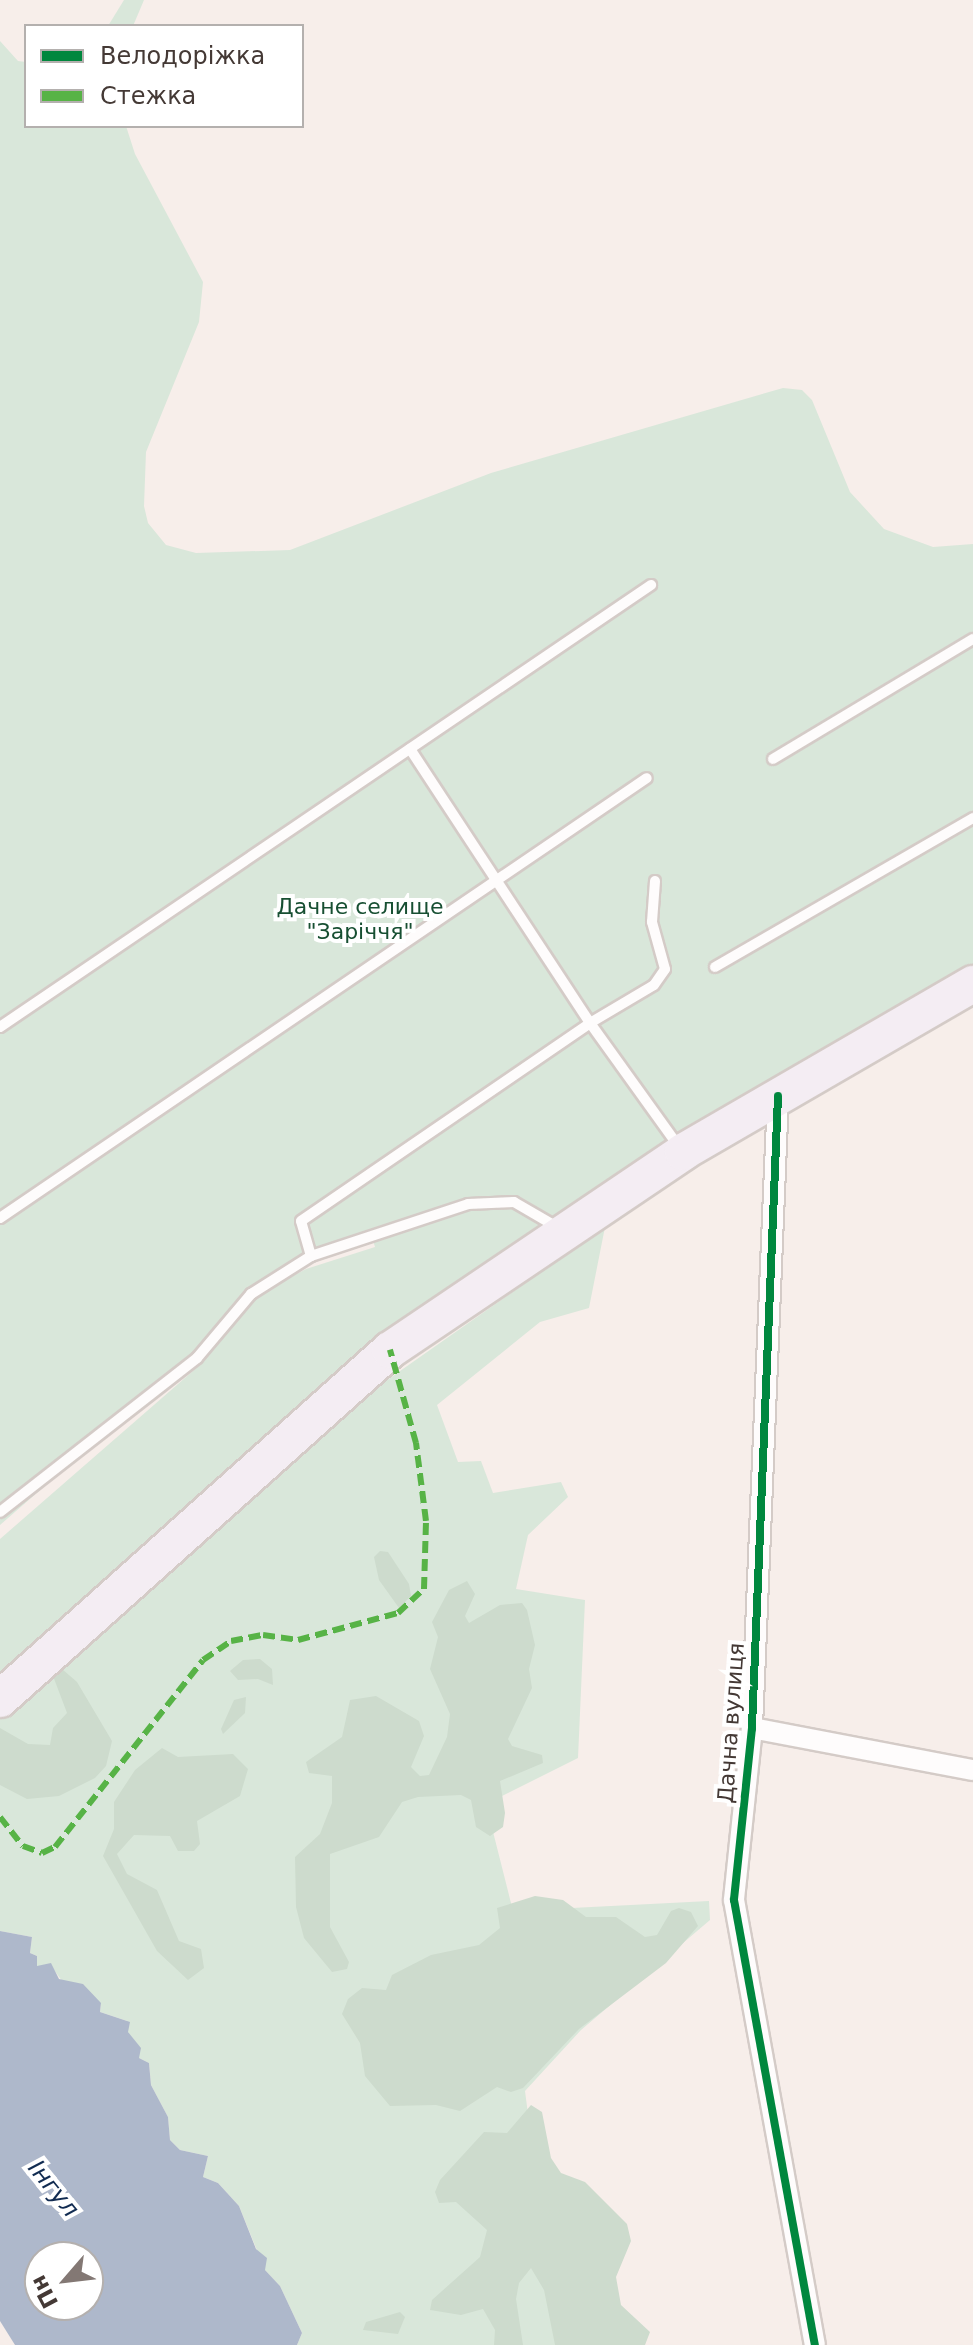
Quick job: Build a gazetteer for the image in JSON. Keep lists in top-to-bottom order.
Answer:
{
  "streets": {
    "street": ["Дачна вулиця"]
  },
  "water": ["Інгул"],
  "parks": ["Дачне селище \"Заріччя\""],
  "legend": ["Велодоріжка", "Стежка"],
  "north": "bottom left"
}
